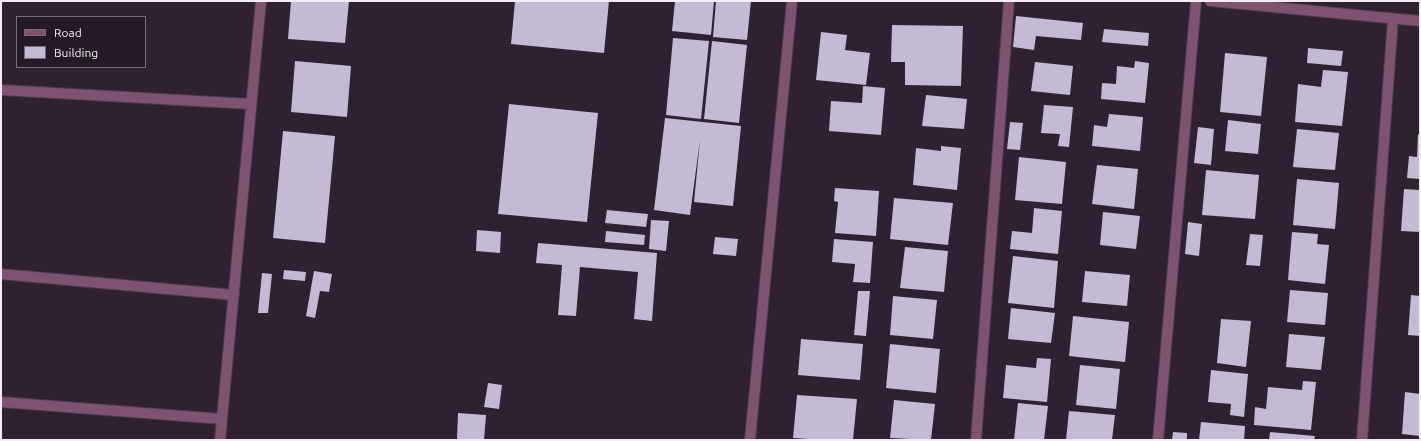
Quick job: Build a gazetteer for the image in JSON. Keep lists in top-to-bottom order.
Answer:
{
  "legend": ["Road", "Building"]
}
